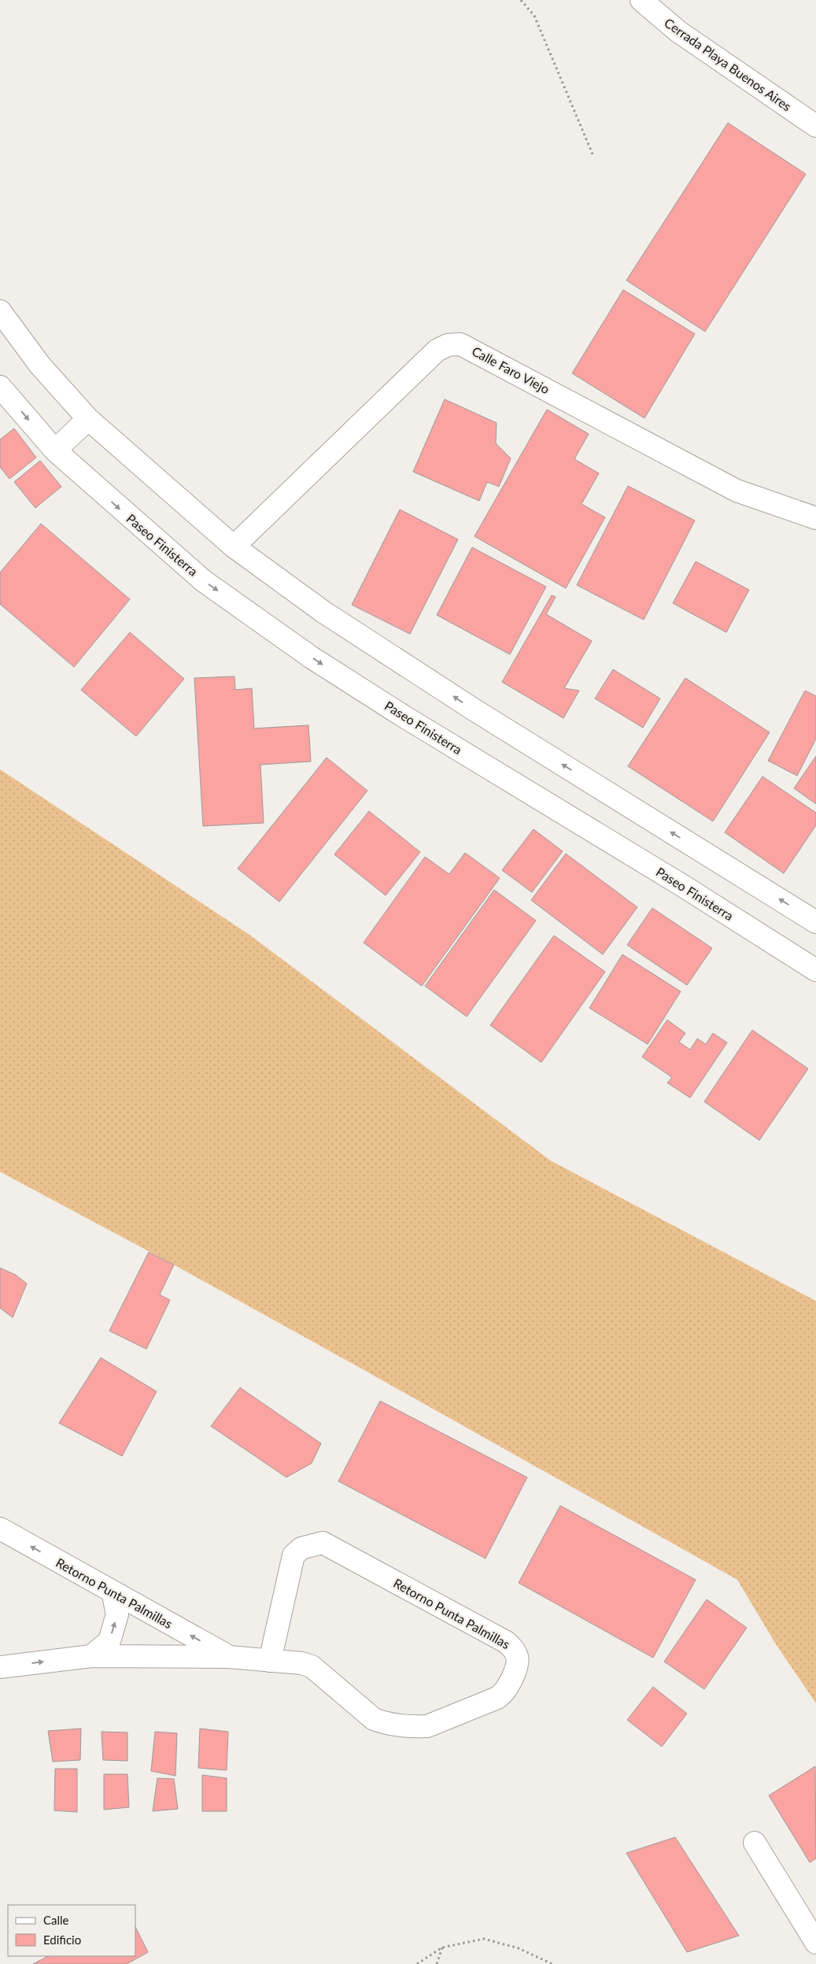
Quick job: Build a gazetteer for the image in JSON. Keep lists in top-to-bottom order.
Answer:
{
  "streets": {
    "street": [
      "Cerrada Playa Buenos Aires",
      "Calle Faro Viejo",
      "Paseo Finisterra",
      "Retorno Punta Palmillas"
    ]
  },
  "legend": ["Calle", "Edificio"]
}
